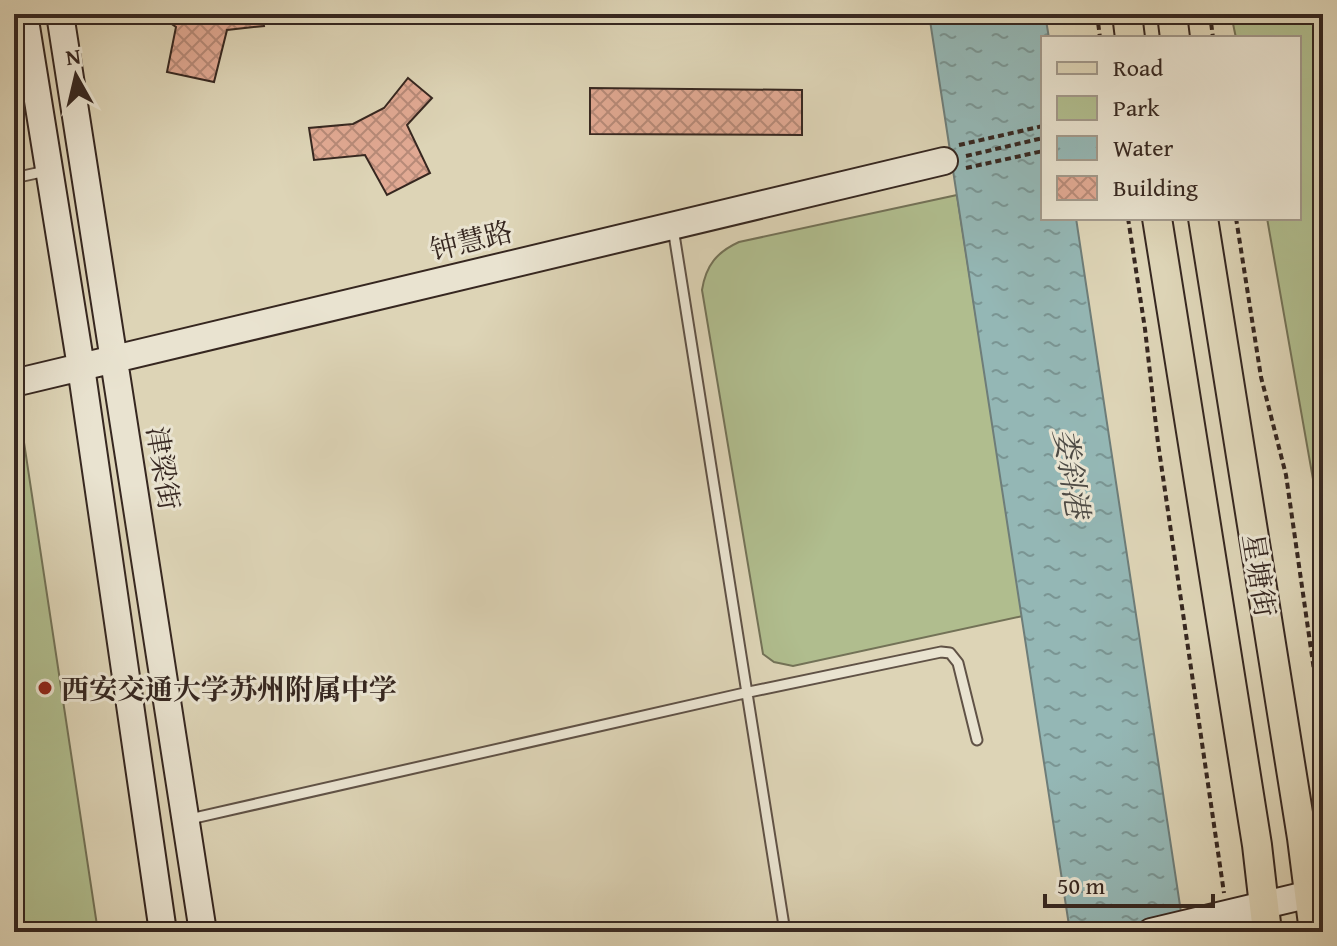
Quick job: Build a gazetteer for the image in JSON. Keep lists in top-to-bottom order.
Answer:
{
  "streets": {
    "main road": ["钟慧路", "津梁街", "星塘街"]
  },
  "crossings": [
    ["钟慧路", "津梁街"]
  ],
  "water": ["娄斜港"],
  "places": ["西安交通大学苏州附属中学"],
  "legend": [
    "Road",
    "Park",
    "Water",
    "Building"
  ],
  "scale_bar": "50 m",
  "north": "top"
}
